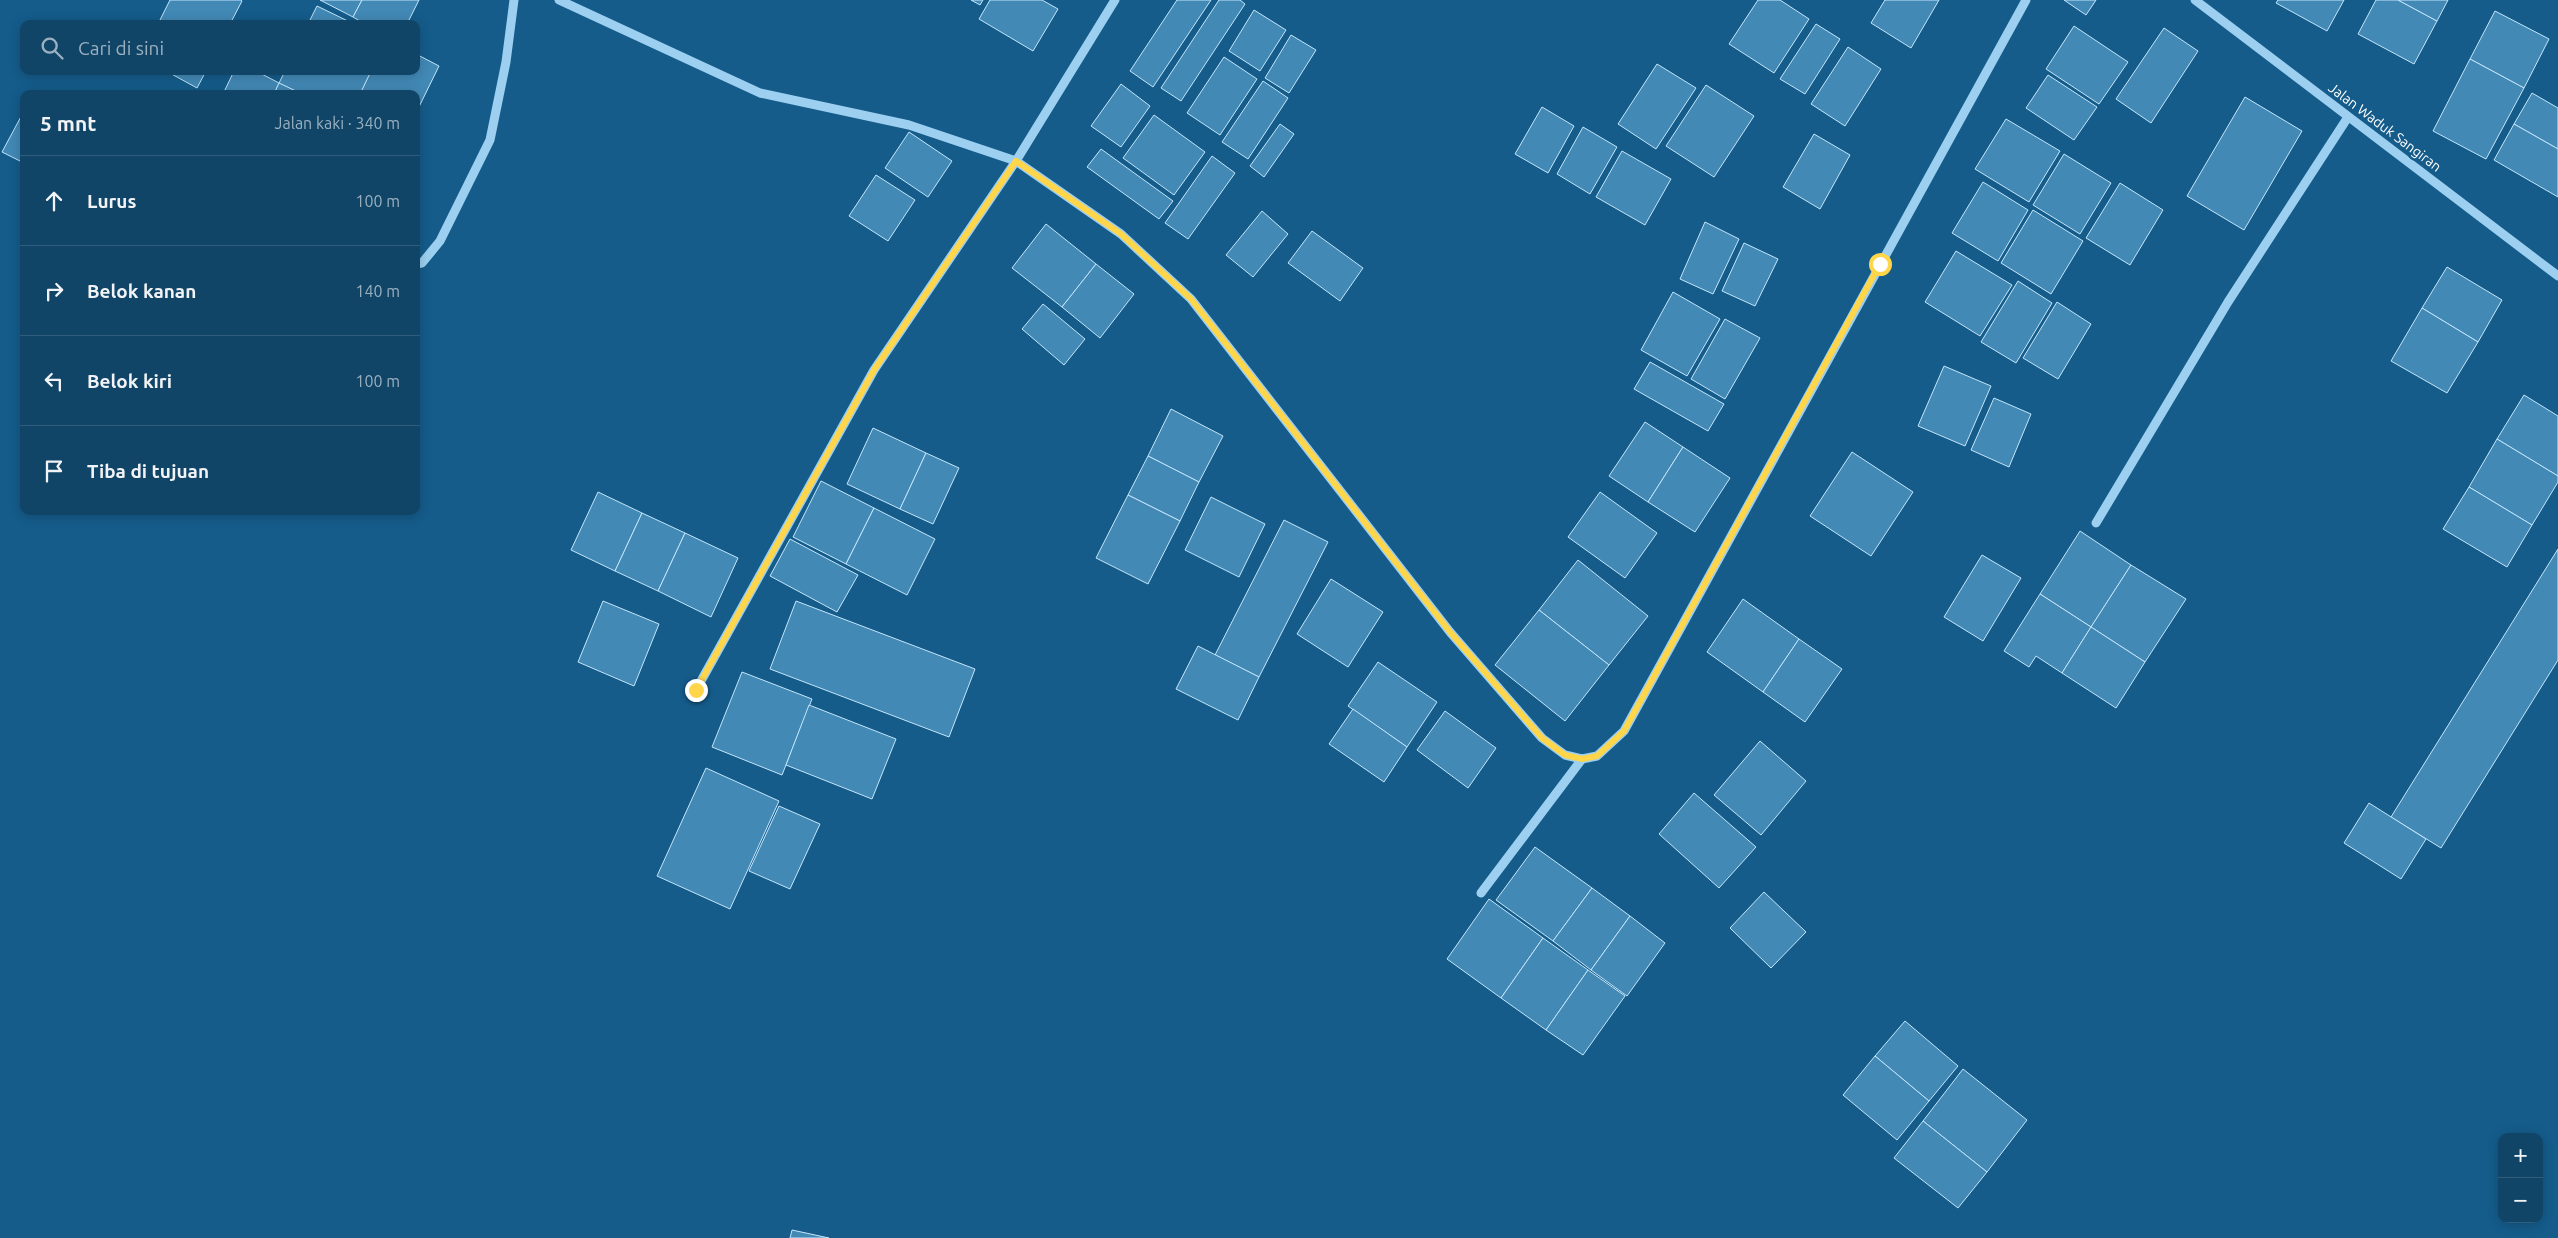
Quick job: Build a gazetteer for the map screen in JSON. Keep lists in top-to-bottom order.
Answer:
{
  "streets": {
    "street": ["Jalan Waduk Sangiran"]
  },
  "page": {
    "search": "Cari di sini",
    "heading": ["5 mnt", "Jalan kaki · 340 m"],
    "list": [
      ["Lurus", "100 m"],
      ["Belok kanan", "140 m"],
      ["Belok kiri", "100 m"],
      "Tiba di tujuan"
    ],
    "map_buttons": ["+", "−"]
  }
}
